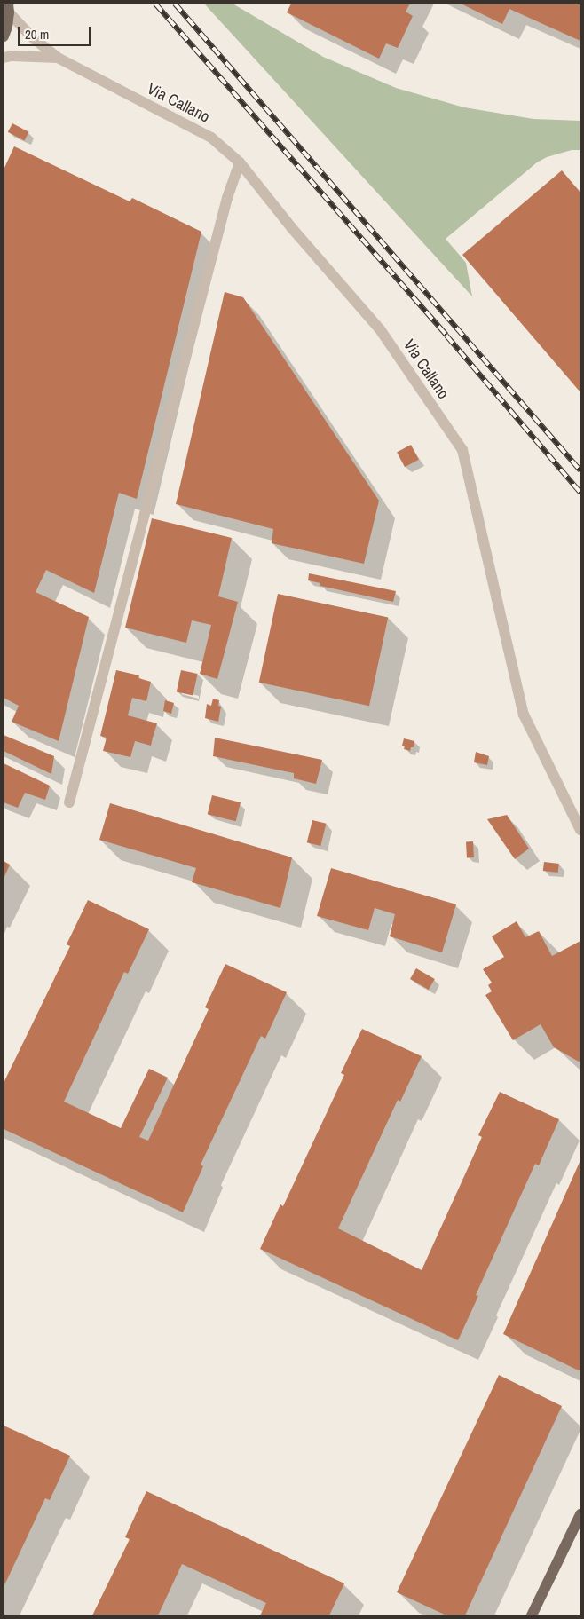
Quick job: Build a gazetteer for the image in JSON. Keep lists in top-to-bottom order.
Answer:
{
  "streets": {
    "street": ["Via Callano"]
  },
  "scale_bar": "20 m"
}
